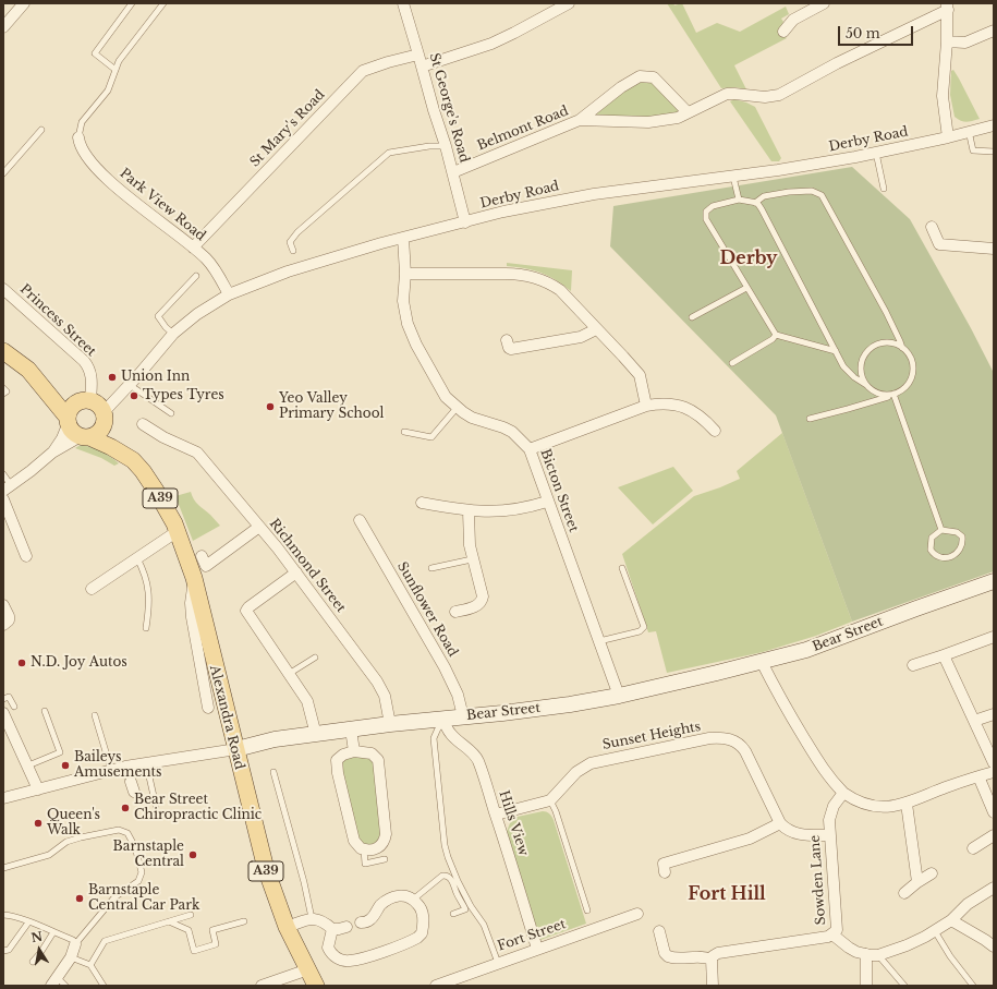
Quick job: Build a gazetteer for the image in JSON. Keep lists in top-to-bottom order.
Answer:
{
  "streets": {
    "main road": ["A39", "Alexandra Road"],
    "street": [
      "St George's Road",
      "St Mary's Road",
      "Belmont Road",
      "Derby Road",
      "Park View Road",
      "Princess Street",
      "Bicton Street",
      "Richmond Street",
      "Sunflower Road",
      "Bear Street",
      "Sunset Heights",
      "Hills View",
      "Sowden Lane",
      "Fort Street"
    ]
  },
  "crossings": [
    ["St George's Road", "St Mary's Road"],
    ["St George's Road", "Belmont Road"],
    ["St George's Road", "Derby Road"],
    ["St Mary's Road", "Park View Road"],
    ["Derby Road", "Park View Road"],
    ["Derby Road", "Princess Street"],
    ["Derby Road", "Bicton Street"],
    ["Derby Road", "Alexandra Road"],
    ["Princess Street", "Alexandra Road"],
    ["Bicton Street", "Bear Street"],
    ["Richmond Street", "Bear Street"],
    ["Sunflower Road", "Bear Street"],
    ["Bear Street", "Alexandra Road"],
    ["Bear Street", "Hills View"],
    ["Hills View", "Fort Street"]
  ],
  "districts": ["Derby", "Fort Hill"],
  "places": [
    "Union Inn",
    "Types Tyres",
    "Yeo Valley Primary School",
    "N.D. Joy Autos",
    "Baileys Amusements",
    "Bear Street Chiropractic Clinic",
    "Queen's Walk",
    "Barnstaple Central",
    "Barnstaple Central Car Park"
  ],
  "scale_bar": "50 m",
  "north": "top"
}
